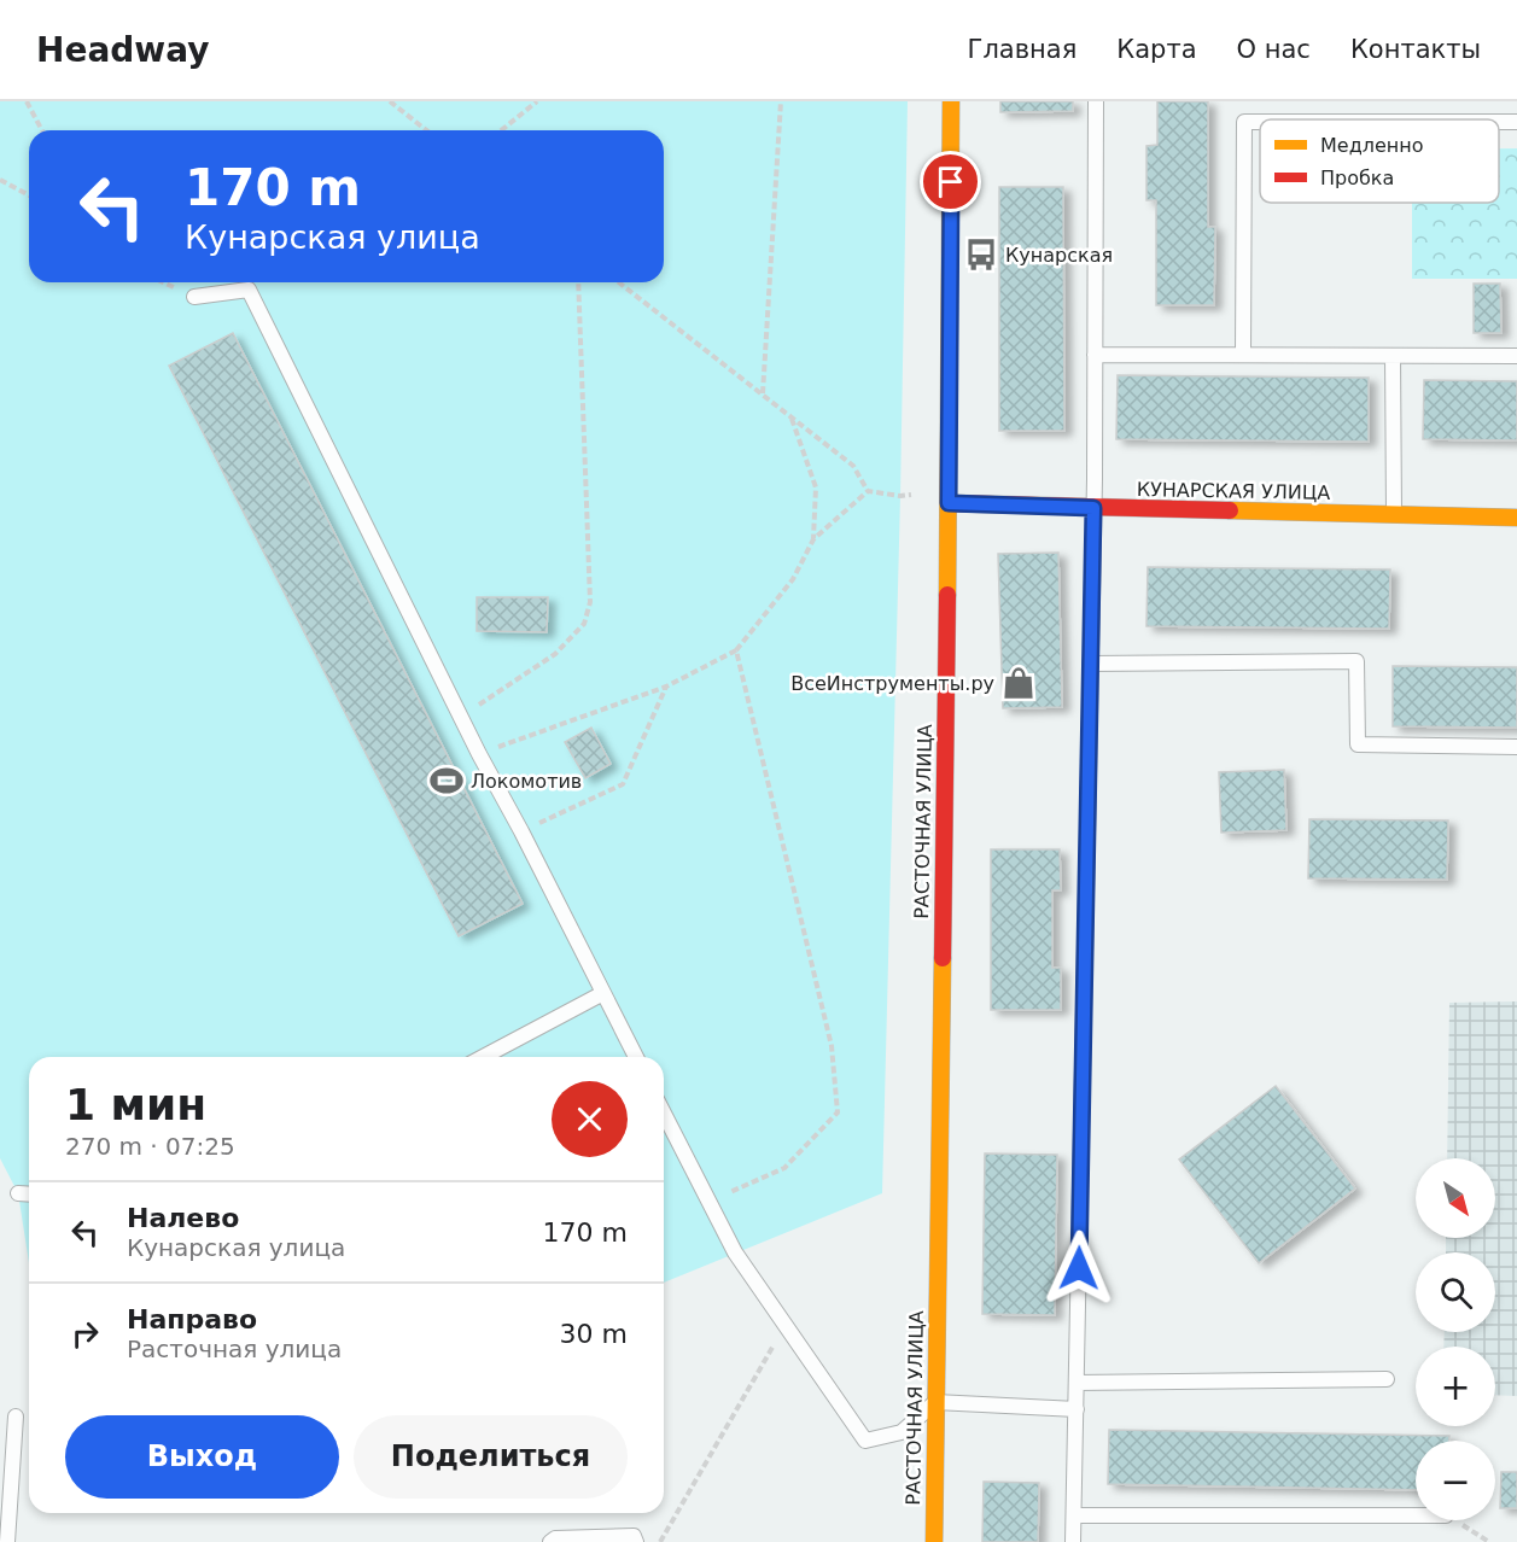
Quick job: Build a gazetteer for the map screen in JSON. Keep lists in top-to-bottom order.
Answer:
{
  "streets": {
    "main road": ["КУНАРСКАЯ УЛИЦА", "РАСТОЧНАЯ УЛИЦА"]
  },
  "crossings": [
    ["КУНАРСКАЯ УЛИЦА", "РАСТОЧНАЯ УЛИЦА"]
  ],
  "places": {
    "bus stop": ["Кунарская"],
    "shop": ["ВсеИнструменты.ру"],
    "sports": ["Локомотив"]
  },
  "legend": ["Медленно", "Пробка"],
  "north": "bottom right",
  "page": {
    "header": "Headway",
    "nav": [
      "Главная",
      "Карта",
      "О нас",
      "Контакты"
    ],
    "turn": ["170 m", "Кунарская улица"],
    "heading": ["1 мин", "270 m · 07:25"],
    "map_buttons": ["+", "−"],
    "list": [
      {
        "name": "Налево",
        "note": "Кунарская улица",
        "value": "170 m"
      },
      {
        "name": "Направо",
        "note": "Расточная улица",
        "value": "30 m"
      }
    ],
    "buttons": ["Выход", "Поделиться"]
  }
}
